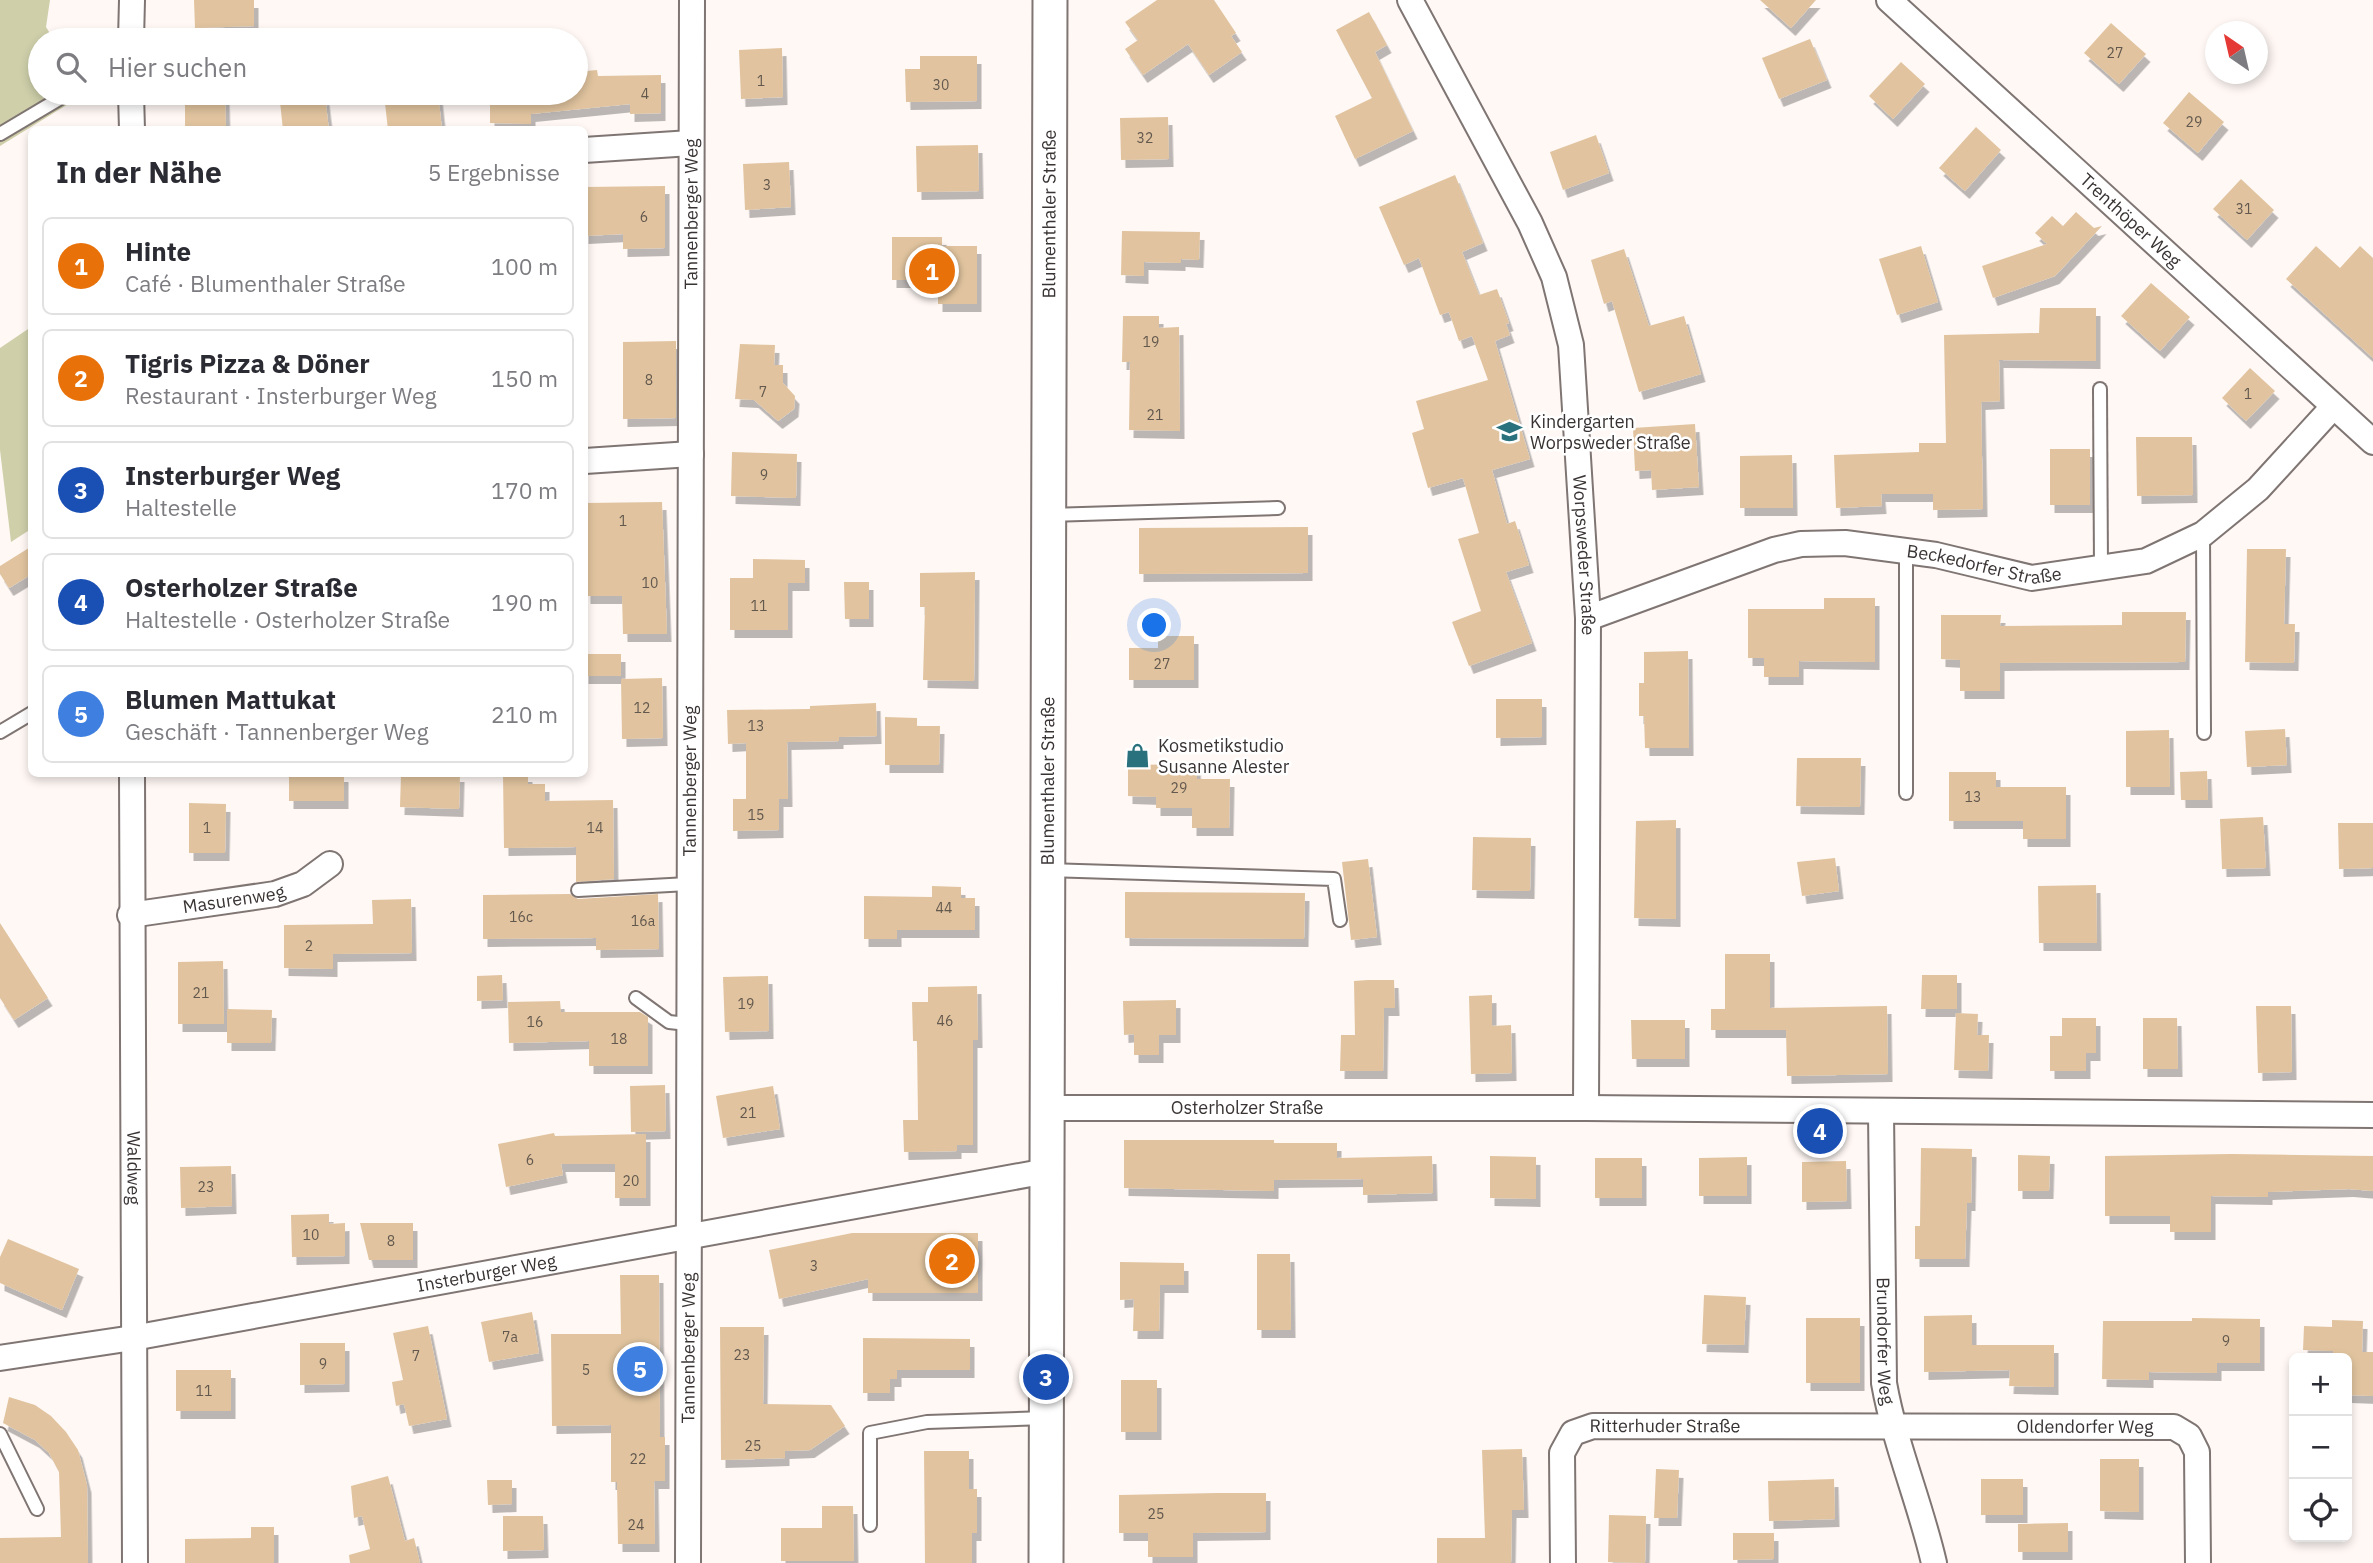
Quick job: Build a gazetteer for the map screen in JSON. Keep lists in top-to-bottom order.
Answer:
{
  "streets": {
    "main road": ["Blumenthaler Straße"],
    "street": [
      "Tannenberger Weg",
      "Trenthöper Weg",
      "Worpsweder Straße",
      "Beckedorfer Straße",
      "Masurenweg",
      "Osterholzer Straße",
      "Waldweg",
      "Insterburger Weg",
      "Brundorfer Weg",
      "Oldendorfer Weg",
      "Ritterhuder Straße"
    ]
  },
  "crossings": [
    ["Tannenberger Weg", "Insterburger Weg"],
    ["Blumenthaler Straße", "Osterholzer Straße"],
    ["Blumenthaler Straße", "Insterburger Weg"],
    ["Trenthöper Weg", "Beckedorfer Straße"],
    ["Worpsweder Straße", "Beckedorfer Straße"],
    ["Worpsweder Straße", "Osterholzer Straße"],
    ["Masurenweg", "Waldweg"],
    ["Osterholzer Straße", "Brundorfer Weg"],
    ["Waldweg", "Insterburger Weg"],
    ["Brundorfer Weg", "Oldendorfer Weg"],
    ["Brundorfer Weg", "Ritterhuder Straße"],
    ["Oldendorfer Weg", "Ritterhuder Straße"]
  ],
  "places": {
    "school or university": ["Kindergarten Worpsweder Straße"],
    "shop": ["Kosmetikstudio Susanne Alester"]
  },
  "house_numbers": [
    "27",
    "1",
    "30",
    "4",
    "29",
    "32",
    "3",
    "31",
    "6",
    "19",
    "8",
    "7",
    "1",
    "21",
    "9",
    "1",
    "10",
    "11",
    "27",
    "12",
    "13",
    "29",
    "13",
    "15",
    "1",
    "14",
    "44",
    "16c",
    "16a",
    "2",
    "21",
    "19",
    "46",
    "16",
    "18",
    "21",
    "6",
    "20",
    "23",
    "10",
    "8",
    "3",
    "7a",
    "9",
    "23",
    "7",
    "9",
    "5",
    "11",
    "25",
    "22",
    "25",
    "24"
  ],
  "north": "top left",
  "page": {
    "search": "Hier suchen",
    "heading": ["In der Nähe", "5 Ergebnisse"],
    "list": [
      {
        "mark": "1",
        "name": "Hinte",
        "note": "Café · Blumenthaler Straße",
        "value": "100 m"
      },
      {
        "mark": "2",
        "name": "Tigris Pizza & Döner",
        "note": "Restaurant · Insterburger Weg",
        "value": "150 m"
      },
      {
        "mark": "3",
        "name": "Insterburger Weg",
        "note": "Haltestelle",
        "value": "170 m"
      },
      {
        "mark": "4",
        "name": "Osterholzer Straße",
        "note": "Haltestelle · Osterholzer Straße",
        "value": "190 m"
      },
      {
        "mark": "5",
        "name": "Blumen Mattukat",
        "note": "Geschäft · Tannenberger Weg",
        "value": "210 m"
      }
    ],
    "pins": [
      "1",
      "4",
      "2",
      "5",
      "3"
    ],
    "map_buttons": ["+", "−"]
  }
}
